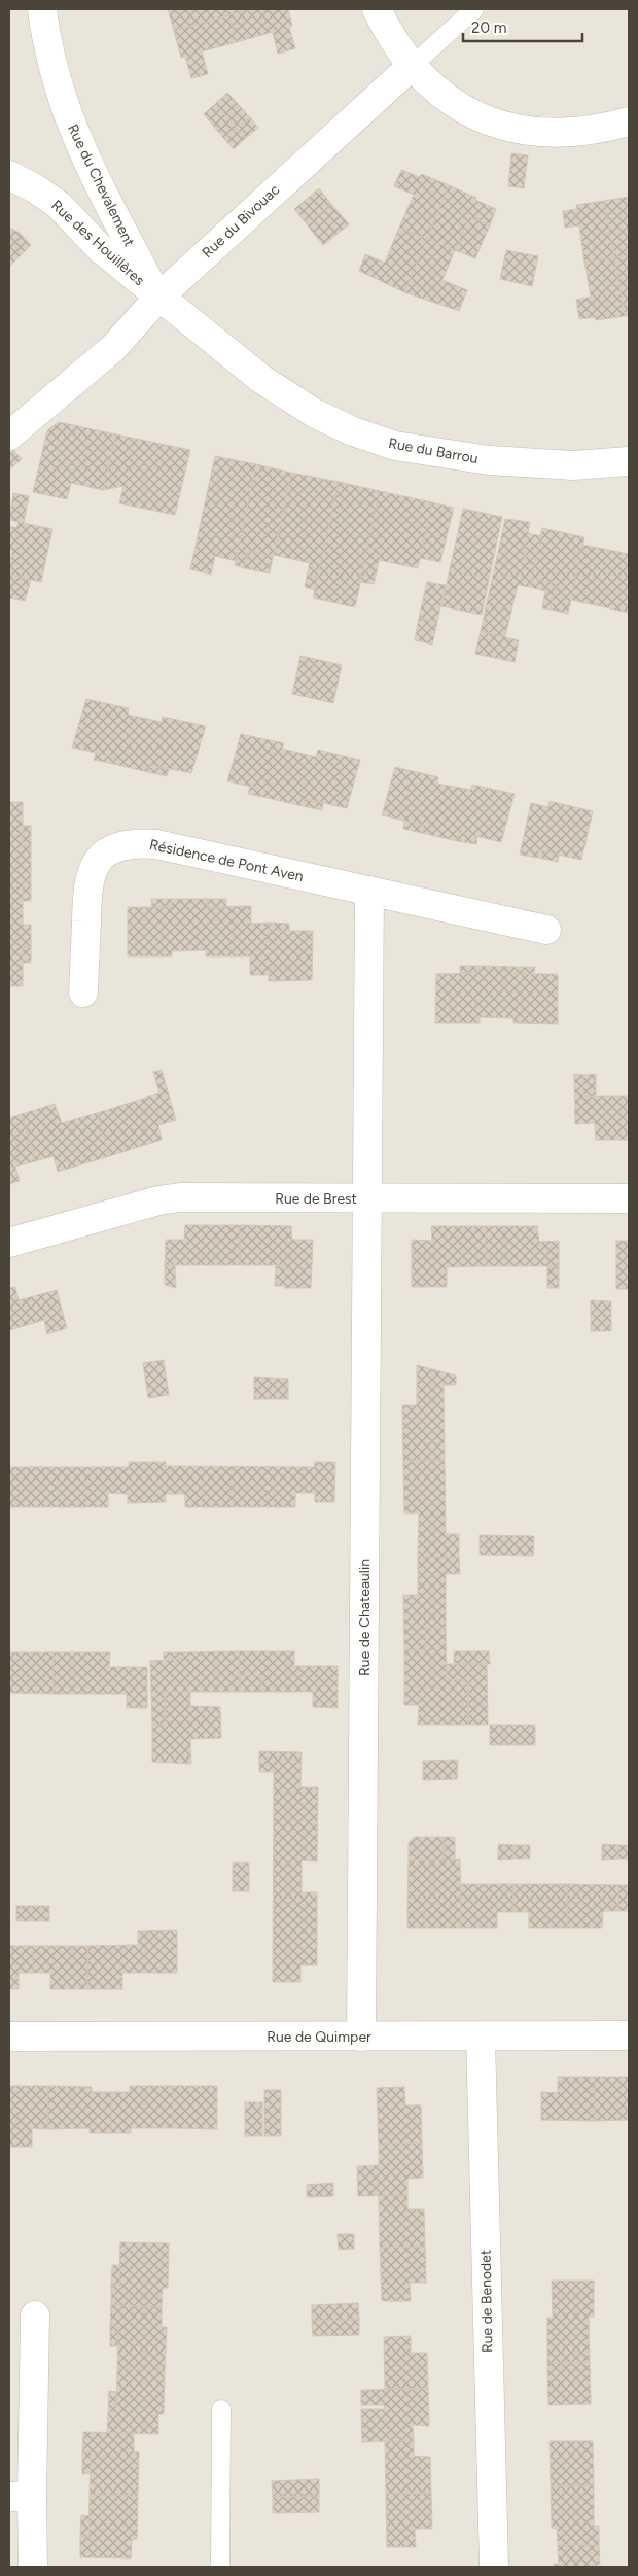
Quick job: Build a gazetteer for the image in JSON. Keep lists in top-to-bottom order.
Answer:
{
  "streets": {
    "street": [
      "Rue du Chevalement",
      "Rue du Bivouac",
      "Rue des Houillères",
      "Rue du Barrou",
      "Résidence de Pont Aven",
      "Rue de Brest",
      "Rue de Chateaulin",
      "Rue de Quimper",
      "Rue de Benodet"
    ]
  },
  "crossings": [
    ["Rue du Chevalement", "Rue du Bivouac"],
    ["Rue du Chevalement", "Rue des Houillères"],
    ["Rue du Chevalement", "Rue du Barrou"],
    ["Rue du Bivouac", "Rue des Houillères"],
    ["Rue du Bivouac", "Rue du Barrou"],
    ["Rue des Houillères", "Rue du Barrou"],
    ["Rue de Brest", "Rue de Chateaulin"],
    ["Rue de Chateaulin", "Rue de Quimper"],
    ["Rue de Quimper", "Rue de Benodet"]
  ],
  "scale_bar": "20 m"
}
